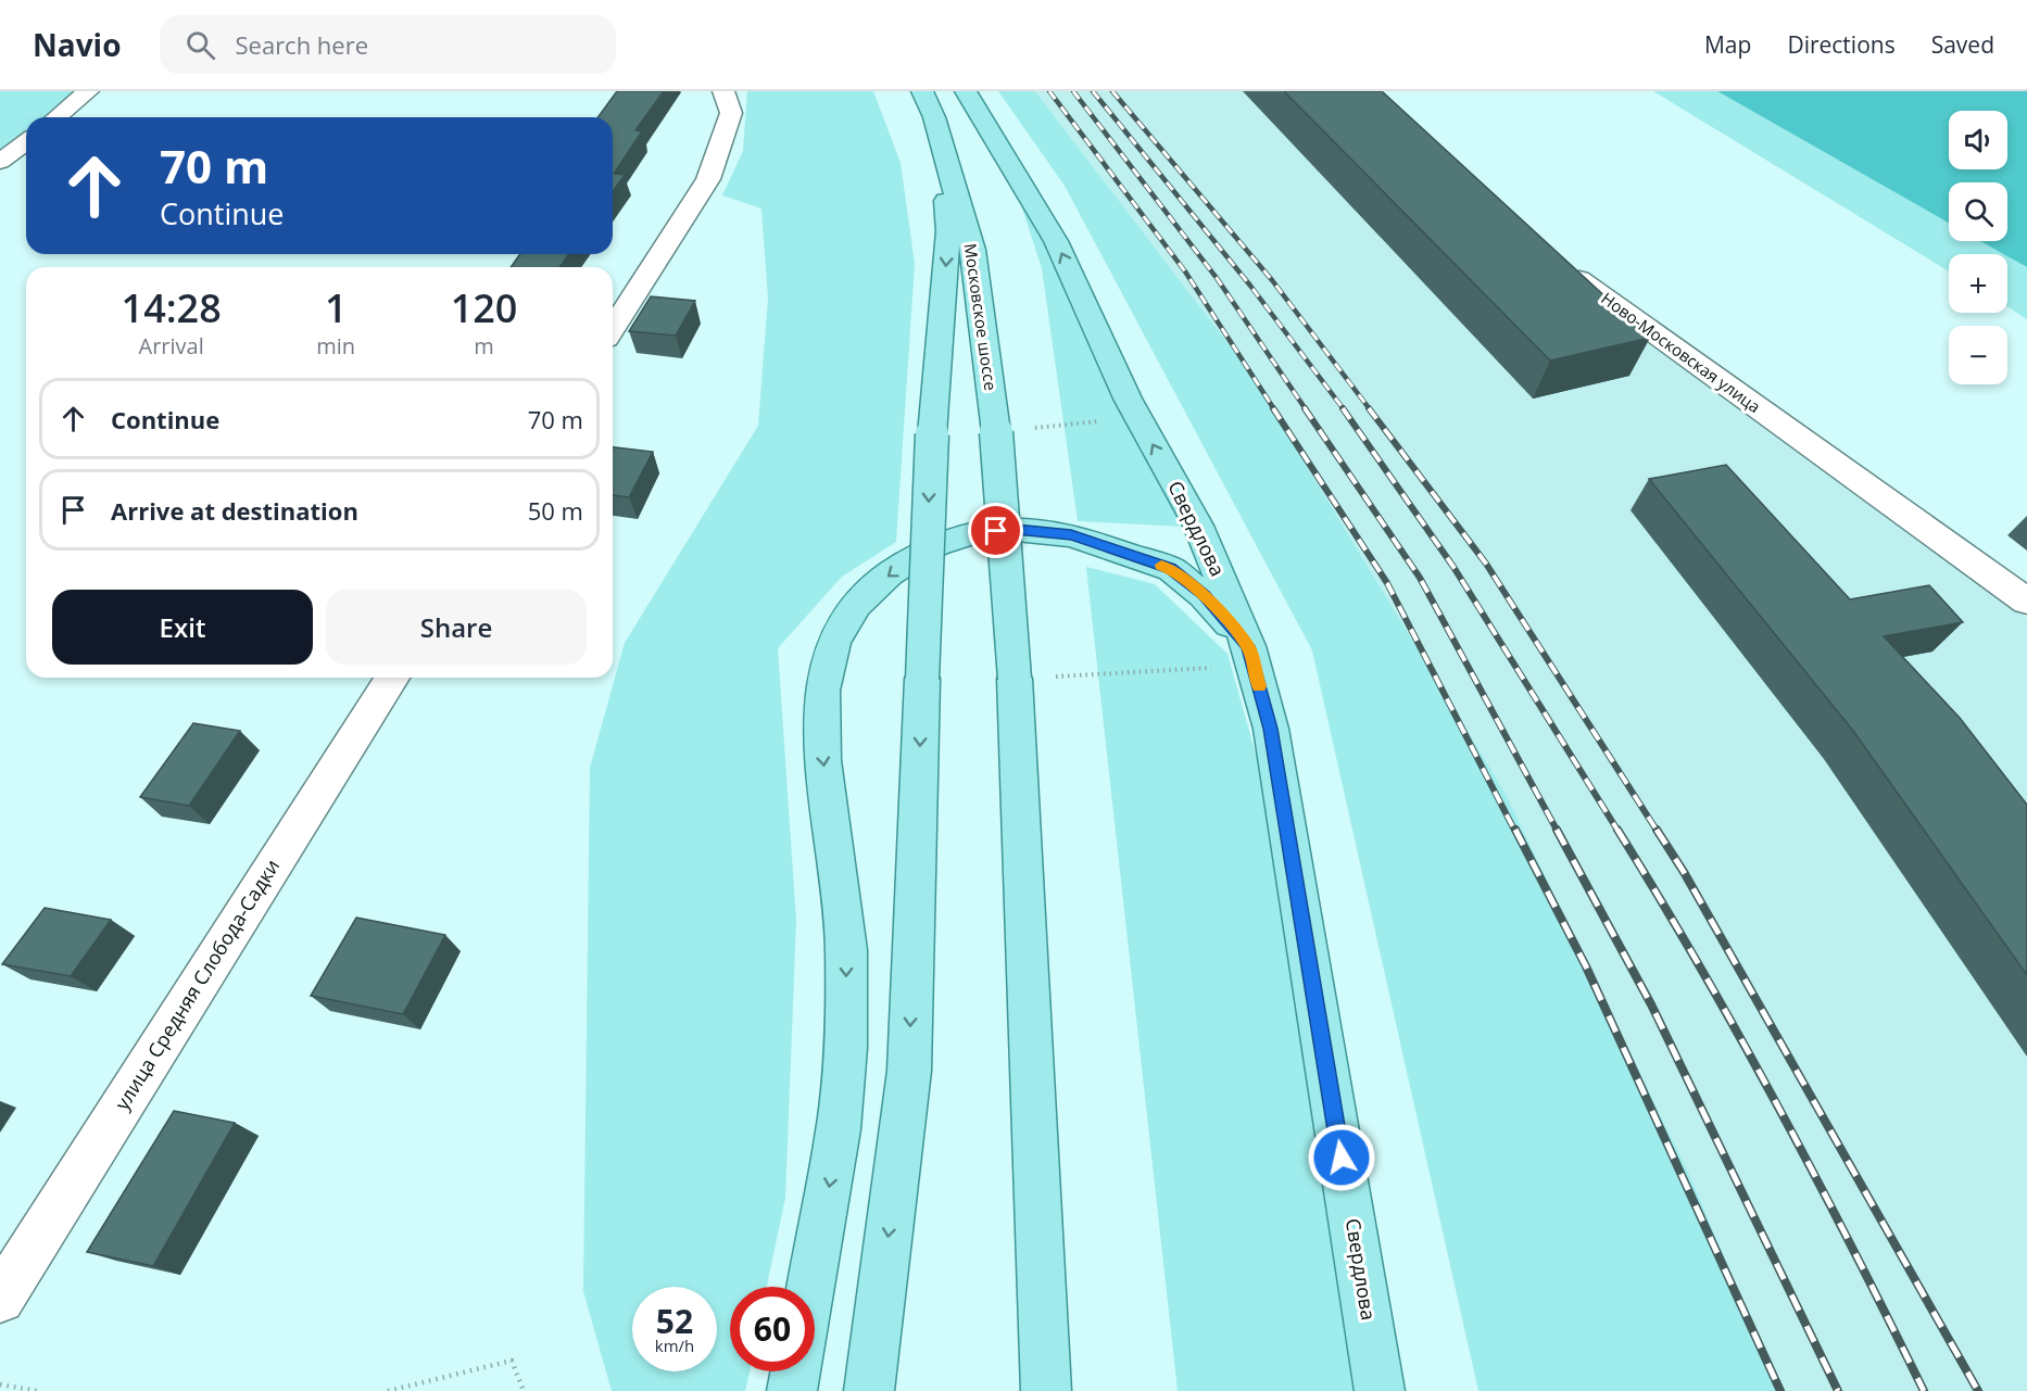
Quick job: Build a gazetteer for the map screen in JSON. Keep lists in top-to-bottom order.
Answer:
{
  "streets": {
    "main road": ["Московское шоссе", "Свердлова"],
    "street": ["Ново-Московская улица", "улица Средняя Слобода-Садки"]
  },
  "one_way": ["Свердлова"],
  "page": {
    "header": "Navio",
    "search": "Search here",
    "nav": ["Map", "Directions", "Saved"],
    "map_buttons": ["+", "−"],
    "turn": ["70 m", "Continue"],
    "eta": [
      "14:28",
      "Arrival",
      "1",
      "min",
      "120",
      "m"
    ],
    "list": [
      {
        "name": "Continue",
        "value": "70 m"
      },
      {
        "name": "Arrive at destination",
        "value": "50 m"
      }
    ],
    "buttons": ["Exit", "Share"],
    "speed": "52 km/h",
    "limit": "60"
  }
}
